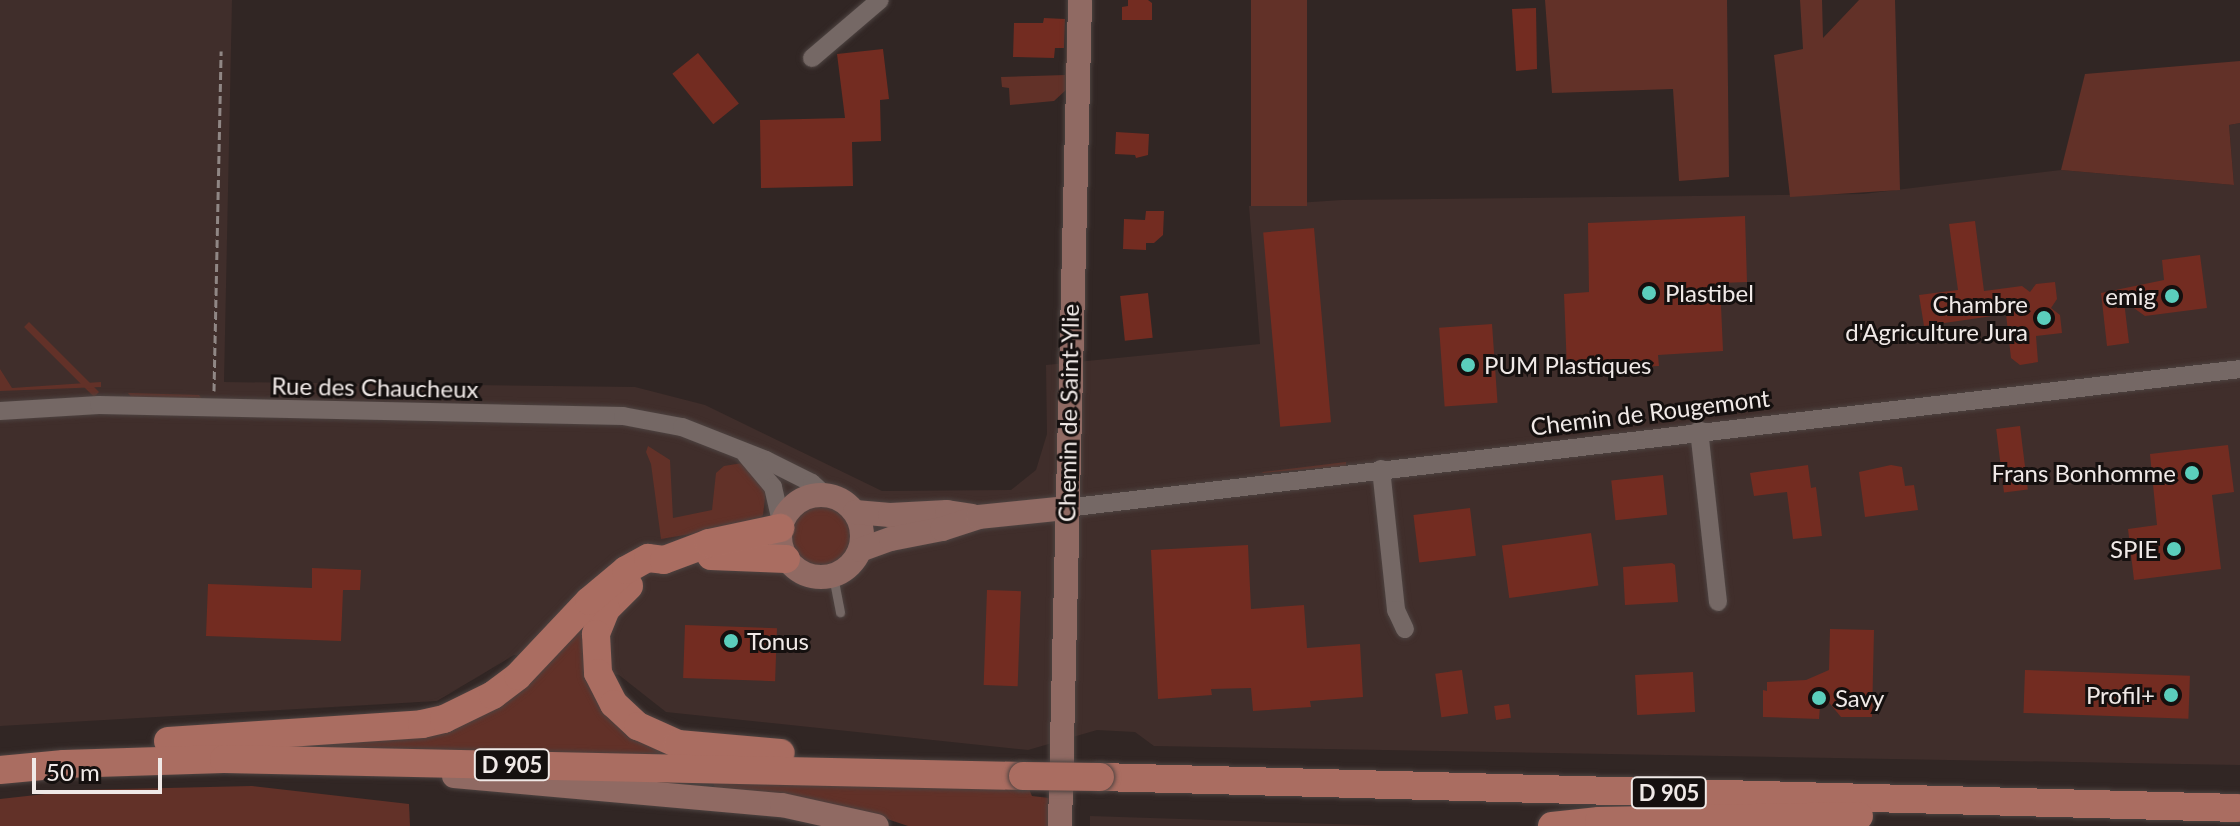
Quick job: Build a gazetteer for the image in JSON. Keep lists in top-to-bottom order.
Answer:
{
  "streets": {
    "main road": ["D 905"],
    "street": ["Rue des Chaucheux", "Chemin de Rougemont", "Chemin de Saint-Ylie"]
  },
  "crossings": [
    ["Chemin de Rougemont", "Chemin de Saint-Ylie"]
  ],
  "places": [
    "Plastibel",
    "emig",
    "Chambre d'Agriculture Jura",
    "PUM Plastiques",
    "Frans Bonhomme",
    "SPIE",
    "Tonus",
    "Profil+",
    "Savy"
  ],
  "scale_bar": "50 m"
}
